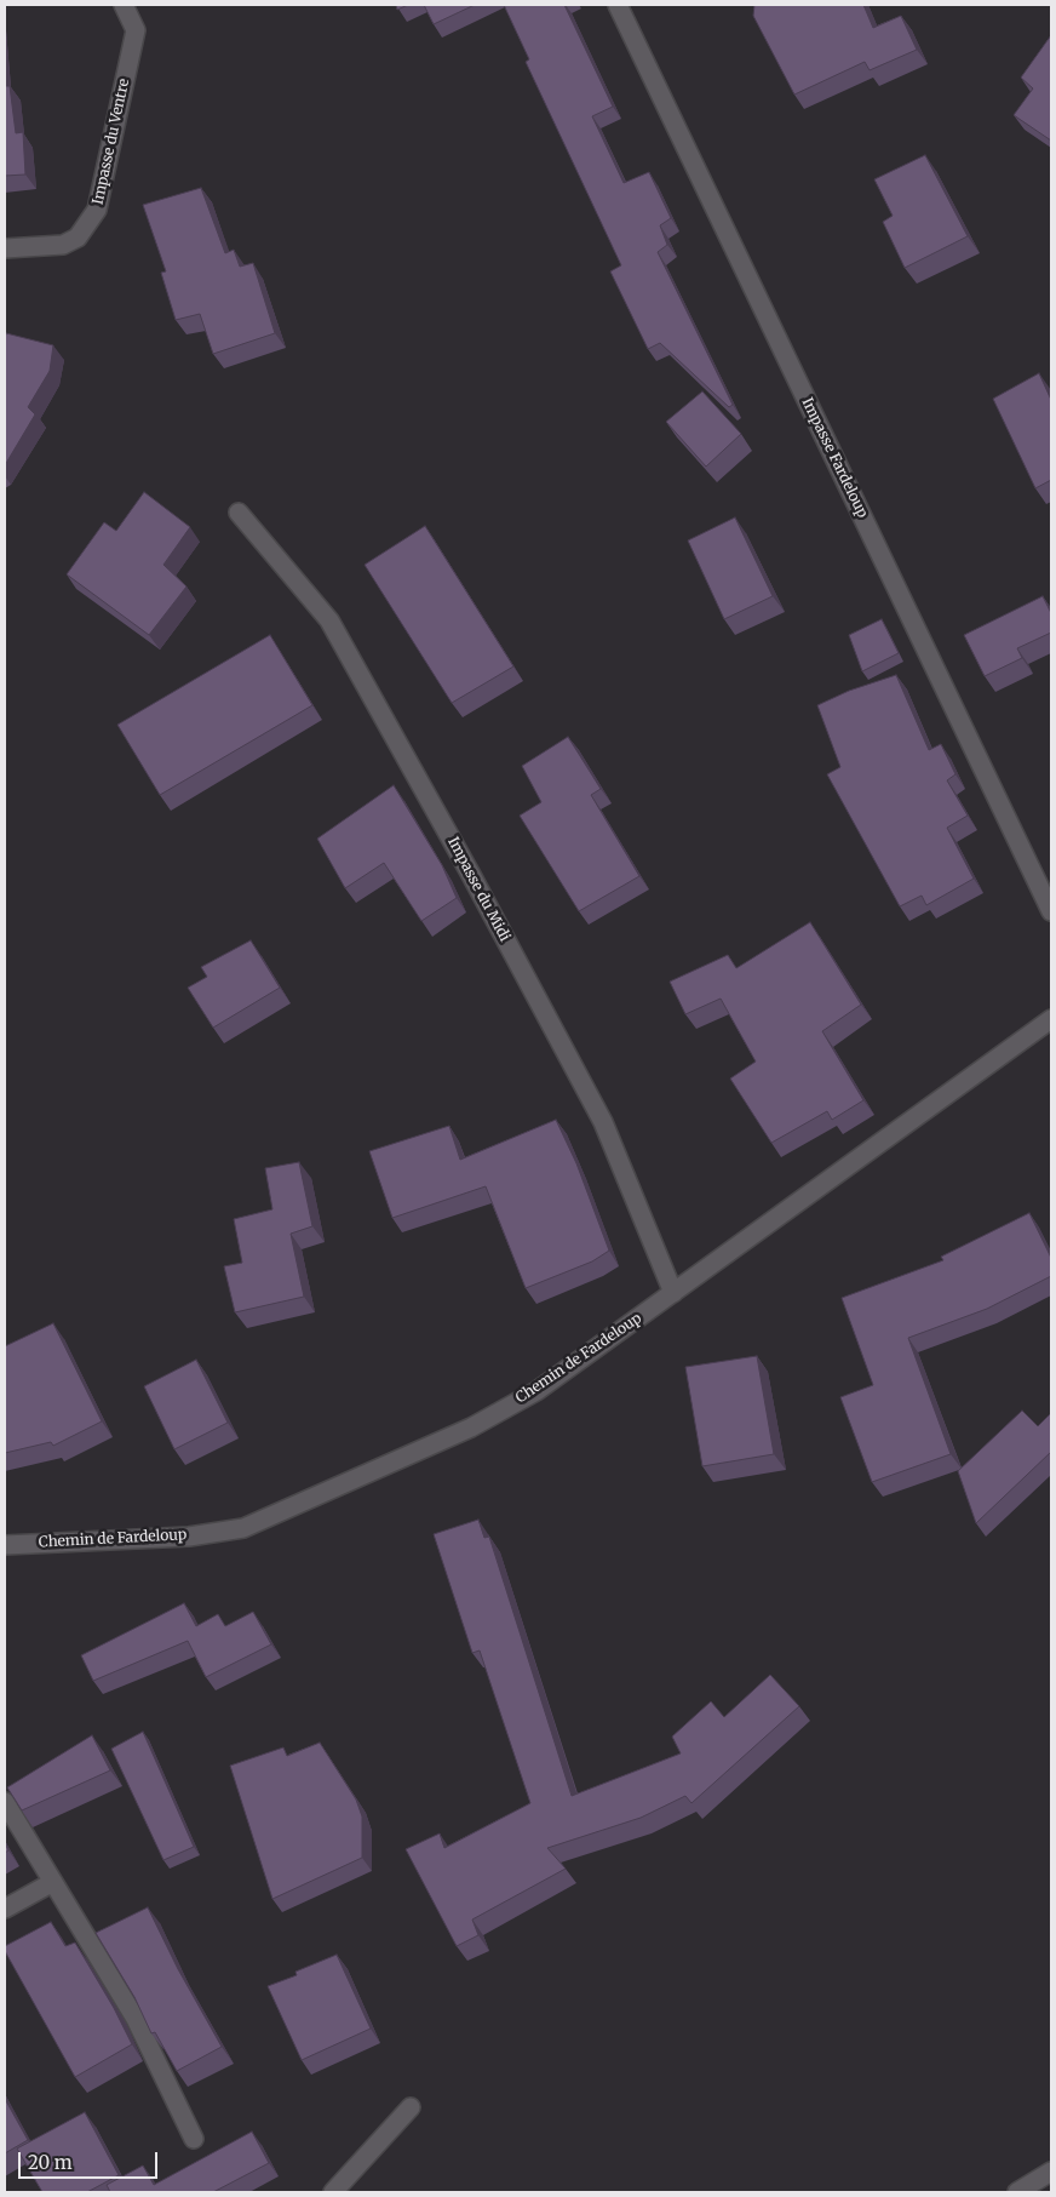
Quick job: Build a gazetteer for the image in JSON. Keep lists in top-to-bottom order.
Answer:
{
  "streets": {
    "street": [
      "Impasse du Ventre",
      "Impasse Fardeloup",
      "Impasse du Midi",
      "Chemin de Fardeloup"
    ]
  },
  "crossings": [
    ["Impasse du Midi", "Chemin de Fardeloup"]
  ],
  "scale_bar": "20 m"
}
